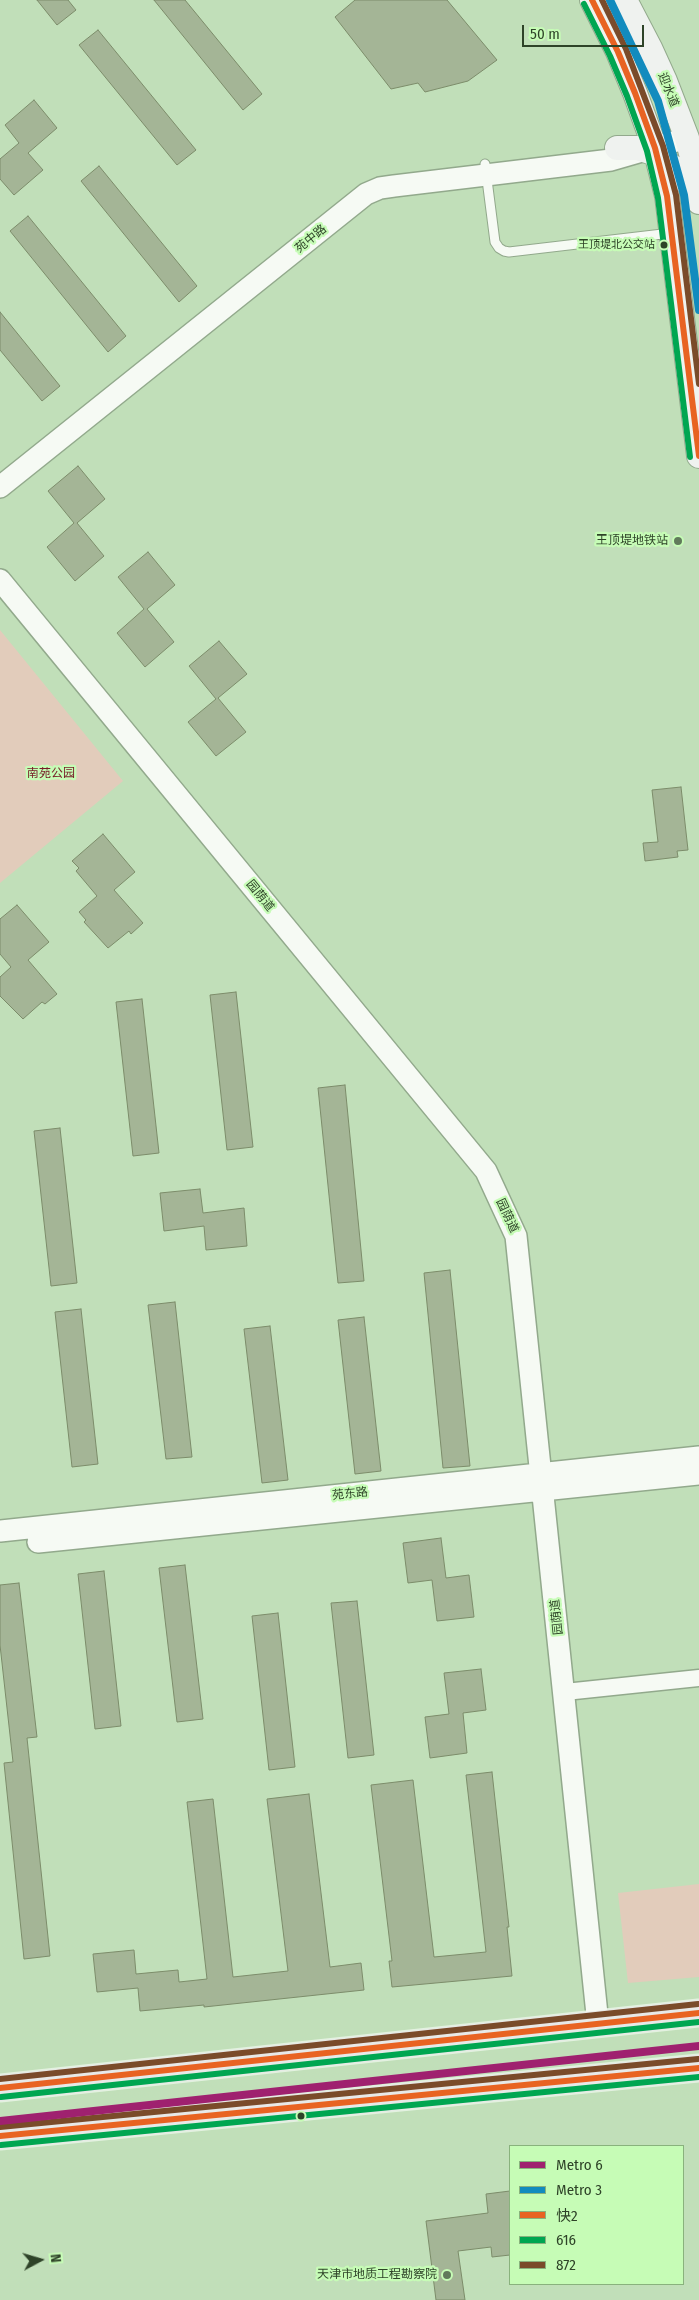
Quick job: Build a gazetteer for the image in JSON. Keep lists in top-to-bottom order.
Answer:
{
  "streets": {
    "main road": ["迎水道"],
    "street": ["苑中路", "园荫道", "苑东路"]
  },
  "crossings": [
    ["迎水道", "苑中路"],
    ["园荫道", "苑东路"]
  ],
  "parks": ["南苑公园"],
  "places": ["王顶堤北公交站", "王顶堤地铁站", "天津市地质工程勘察院"],
  "lines": [
    "metro line 3",
    "transit line 快2",
    "transit line 872",
    "transit line 616",
    "metro line 6"
  ],
  "legend": [
    "Metro 6",
    "Metro 3",
    "快2",
    "616",
    "872"
  ],
  "scale_bar": "50 m",
  "north": "right"
}
